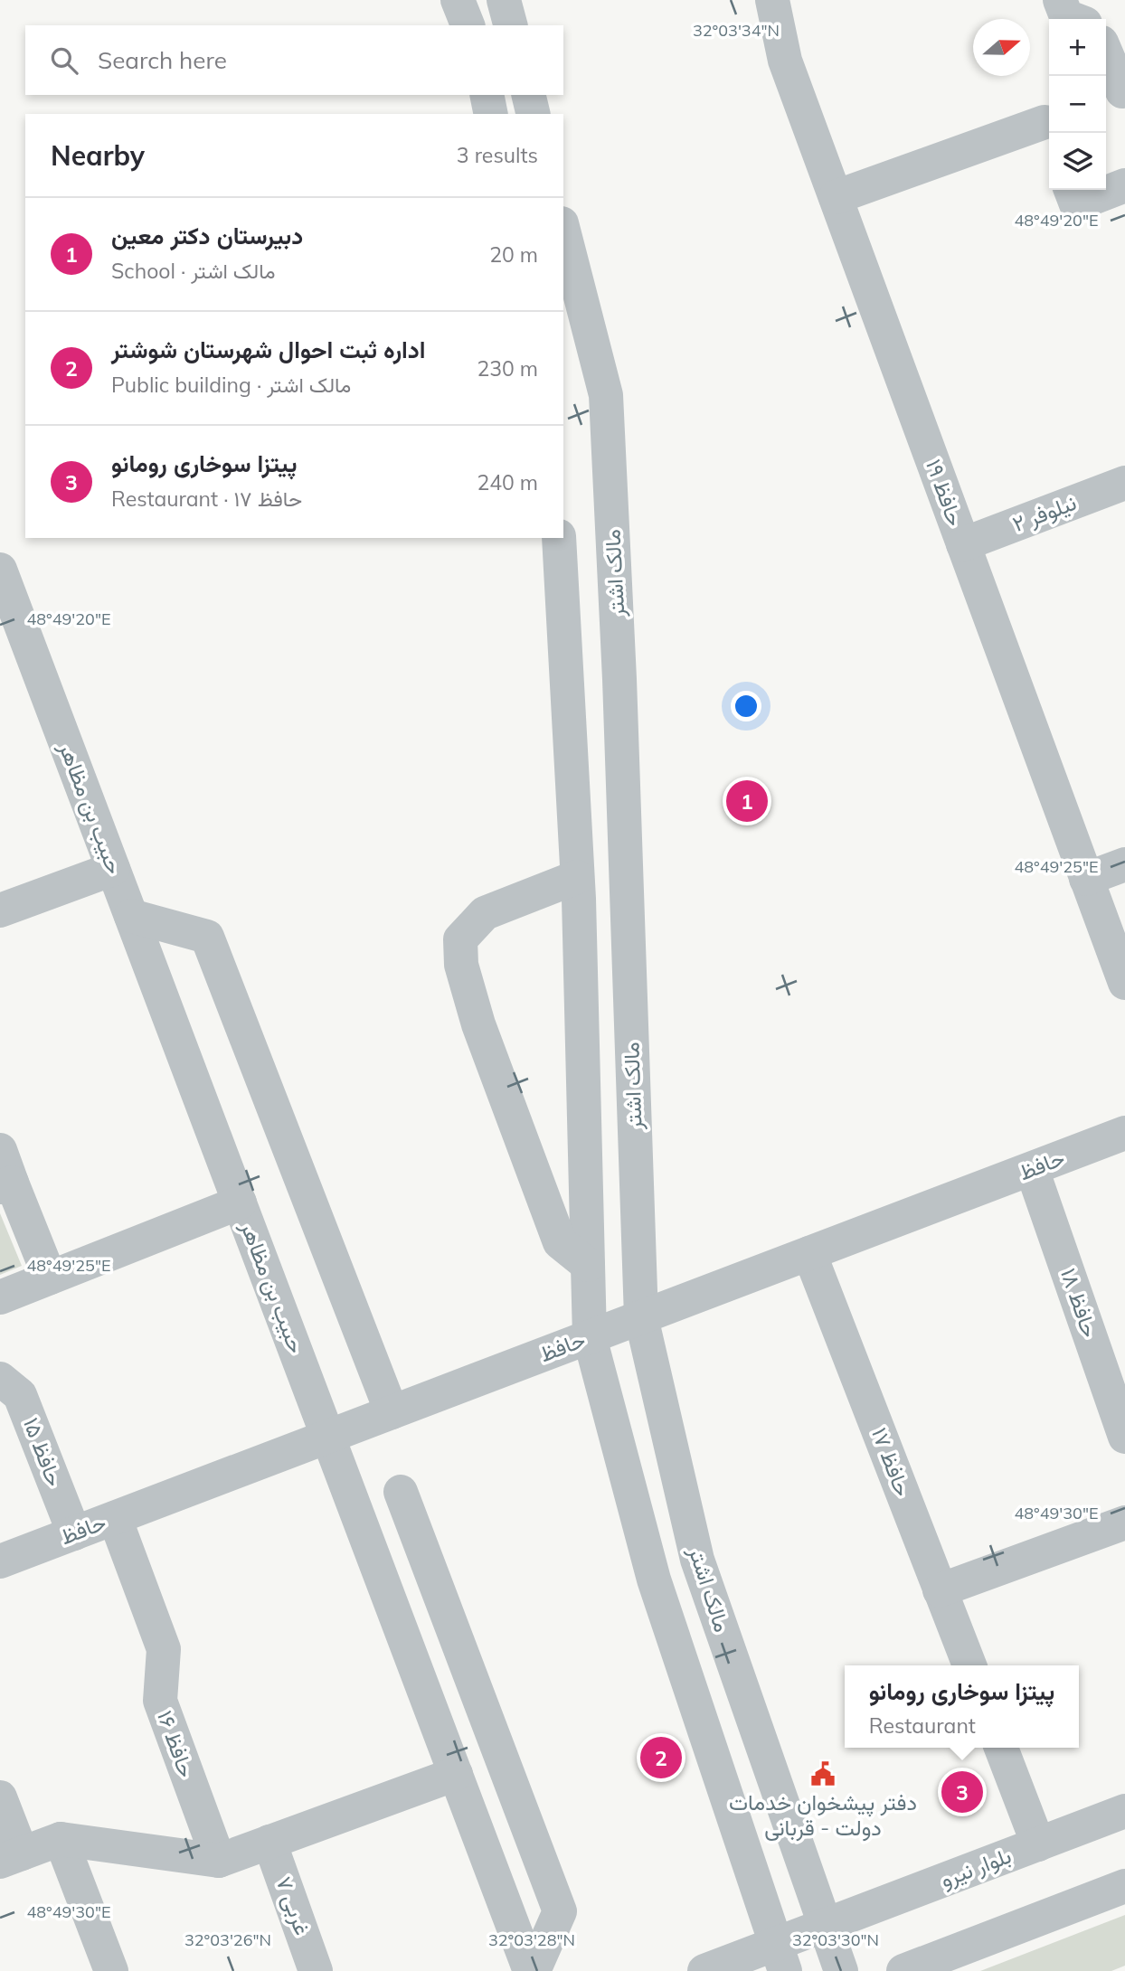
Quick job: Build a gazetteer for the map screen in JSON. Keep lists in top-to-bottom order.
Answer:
{
  "streets": {
    "street": [
      "حافظ ۱۹",
      "نیلوفر ۲",
      "مالک اشتر",
      "حبیب بن مظاهر",
      "حافظ",
      "حافظ ۱۸",
      "حافظ ۱۵",
      "حافظ ۱۷",
      "حافظ ۱۶",
      "بلوار نیرو",
      "۷ غربی"
    ]
  },
  "crossings": [
    ["حافظ ۱۹", "نیلوفر ۲"],
    ["مالک اشتر", "حافظ"],
    ["مالک اشتر", "بلوار نیرو"],
    ["حبیب بن مظاهر", "حافظ"],
    ["حافظ", "حافظ ۱۸"],
    ["حافظ", "حافظ ۱۵"],
    ["حافظ", "حافظ ۱۷"],
    ["حافظ", "حافظ ۱۶"]
  ],
  "places": {
    "public building": ["دفتر پیشخوان خدمات دولت - قربانی"]
  },
  "north": "right",
  "page": {
    "map_buttons": ["+", "−"],
    "search": "Search here",
    "heading": ["Nearby", "3 results"],
    "list": [
      {
        "mark": "1",
        "name": "دبیرستان دکتر معین",
        "note": "School · مالک اشتر",
        "value": "20 m"
      },
      {
        "mark": "2",
        "name": "اداره ثبت احوال شهرستان شوشتر",
        "note": "Public building · مالک اشتر",
        "value": "230 m"
      },
      {
        "mark": "3",
        "name": "پیتزا سوخاری رومانو",
        "note": "Restaurant · حافظ ۱۷",
        "value": "240 m"
      }
    ],
    "pins": ["1", "2", "3"],
    "popup": ["پیتزا سوخاری رومانو", "Restaurant"]
  },
  "coordinates": [
    "32°03'34\"N",
    "48°49'20\"E",
    "48°49'25\"E",
    "48°49'30\"E",
    "32°03'26\"N",
    "32°03'28\"N",
    "32°03'30\"N"
  ]
}
